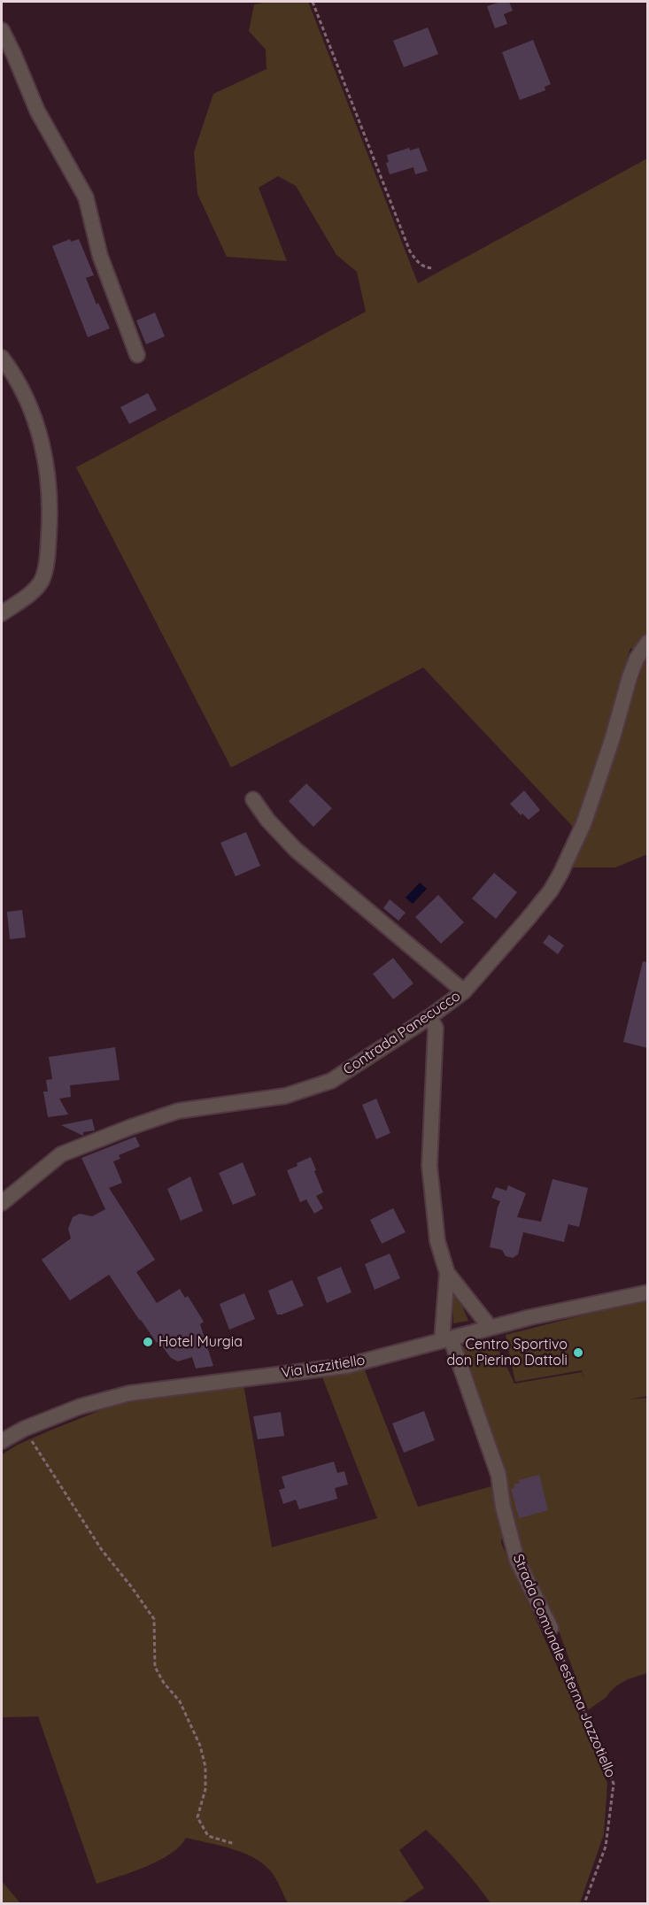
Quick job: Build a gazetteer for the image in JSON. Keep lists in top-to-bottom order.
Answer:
{
  "streets": {
    "street": ["Contrada Panecucco", "Via Iazzitiello", "Strada Comunale esterna Jazzotiello"]
  },
  "crossings": [
    ["Via Iazzitiello", "Strada Comunale esterna Jazzotiello"]
  ],
  "places": ["Hotel Murgia", "Centro Sportivo don Pierino Dattoli"]
}
